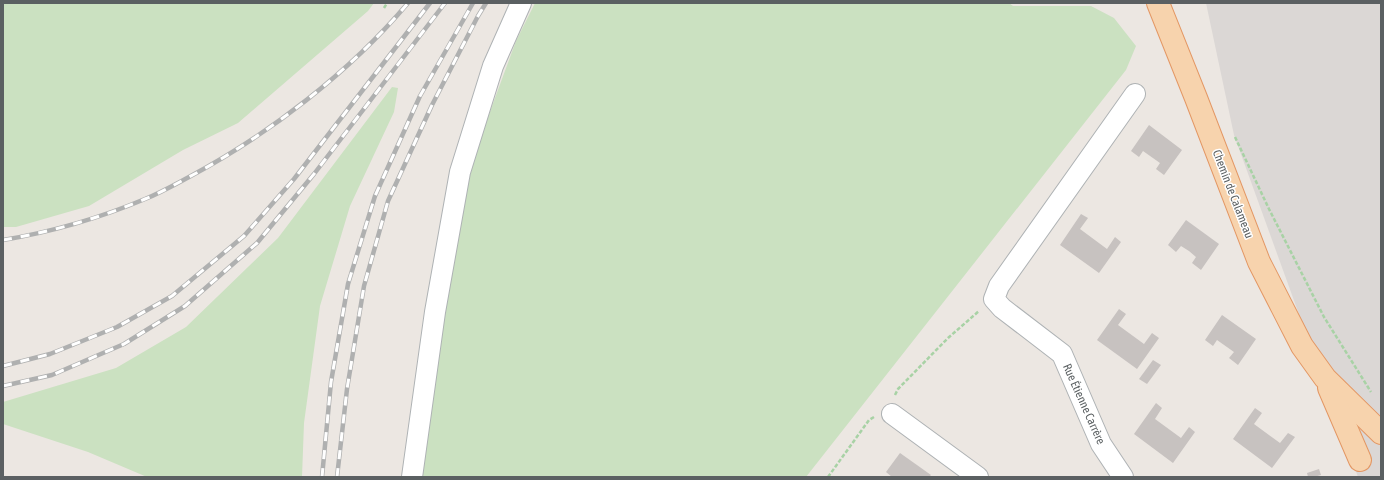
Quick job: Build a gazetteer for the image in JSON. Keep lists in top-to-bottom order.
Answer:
{
  "streets": {
    "main road": ["Chemin de Calameau"],
    "street": ["Rue Étienne Carrère"]
  }
}
